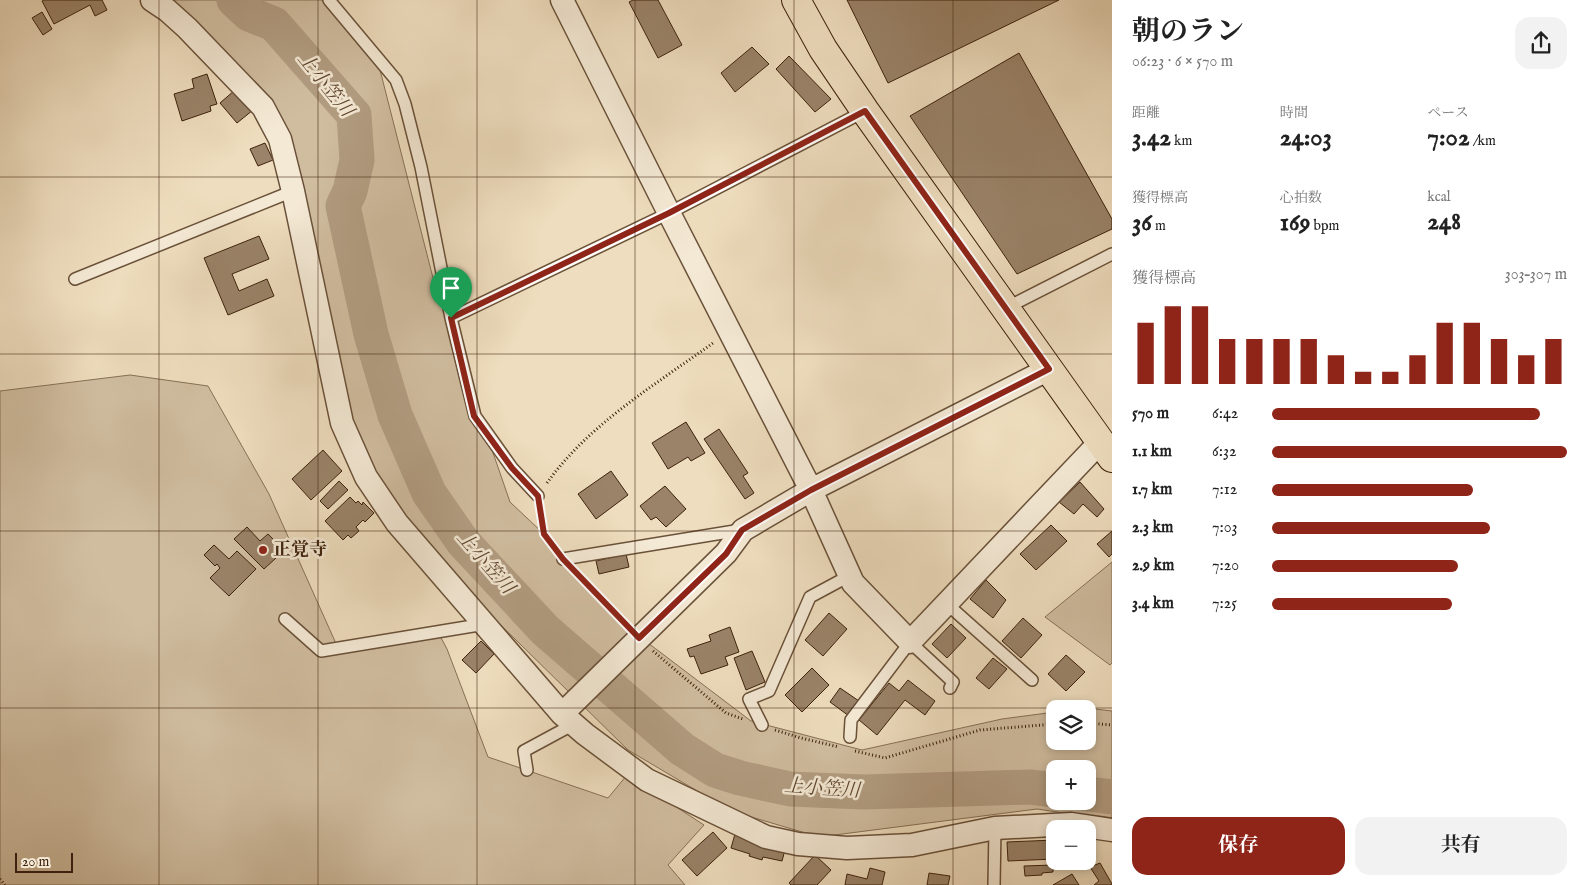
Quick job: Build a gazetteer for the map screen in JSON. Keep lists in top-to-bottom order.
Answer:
{
  "water": ["上小笠川"],
  "places": ["正覚寺"],
  "scale_bar": "20 m",
  "page": {
    "heading": ["朝のラン", "06:23 · 6 × 570 m"],
    "stats": [
      ["距離", "3.42 km"],
      ["時間", "24:03"],
      ["ペース", "7:02 /km"],
      ["獲得標高", "36 m"],
      ["心拍数", "169 bpm"],
      ["kcal", "248"]
    ],
    "chart": ["獲得標高", "303–307 m"],
    "list": [
      {
        "name": "570 m",
        "note": "6:42"
      },
      {
        "name": "1.1 km",
        "note": "6:32"
      },
      {
        "name": "1.7 km",
        "note": "7:12"
      },
      {
        "name": "2.3 km",
        "note": "7:03"
      },
      {
        "name": "2.9 km",
        "note": "7:20"
      },
      {
        "name": "3.4 km",
        "note": "7:25"
      }
    ],
    "map_buttons": ["+", "−"],
    "buttons": ["保存", "共有"],
    "scale": "20 m"
  }
}
